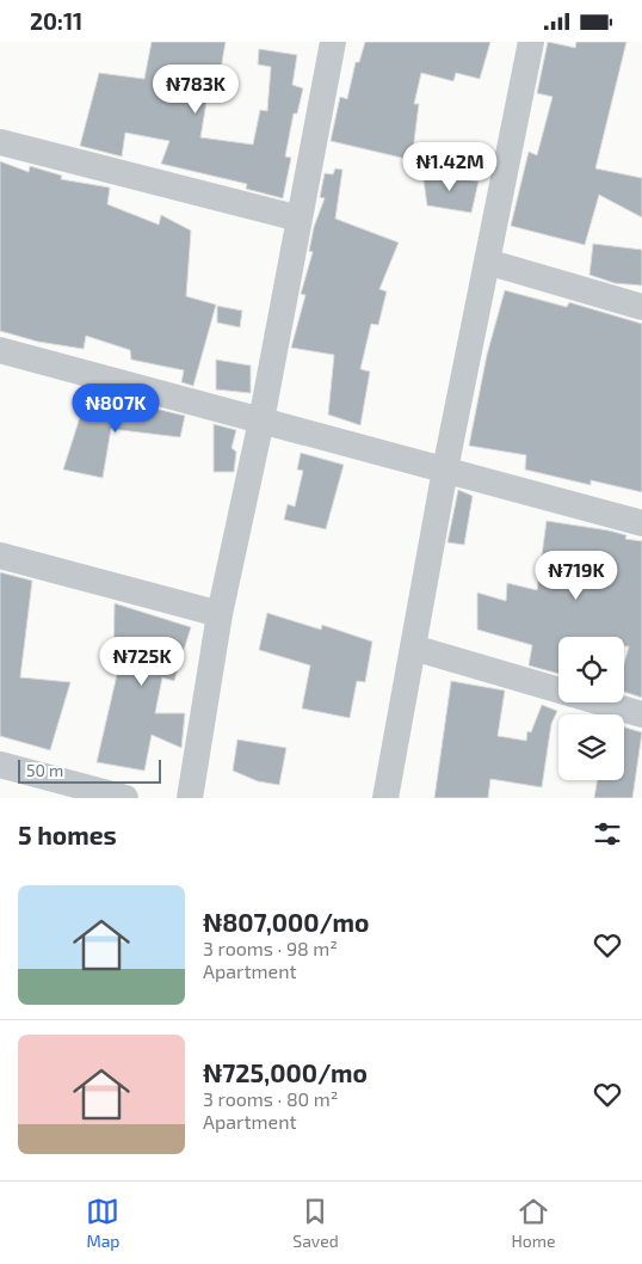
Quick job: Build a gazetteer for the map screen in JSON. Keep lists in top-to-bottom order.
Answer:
{
  "scale_bar": "50 m",
  "page": {
    "status": "20:11",
    "price": [
      "₦783K",
      "₦1.42M",
      "₦807K",
      "₦719K",
      "₦725K"
    ],
    "scale": "50 m",
    "heading": "5 homes",
    "list": [
      {
        "name": "₦807,000/mo",
        "note": "3 rooms · 98 m² · Apartment"
      },
      {
        "name": "₦725,000/mo",
        "note": "3 rooms · 80 m² · Apartment"
      }
    ],
    "tabs": ["Map", "Saved", "Home"]
  }
}
